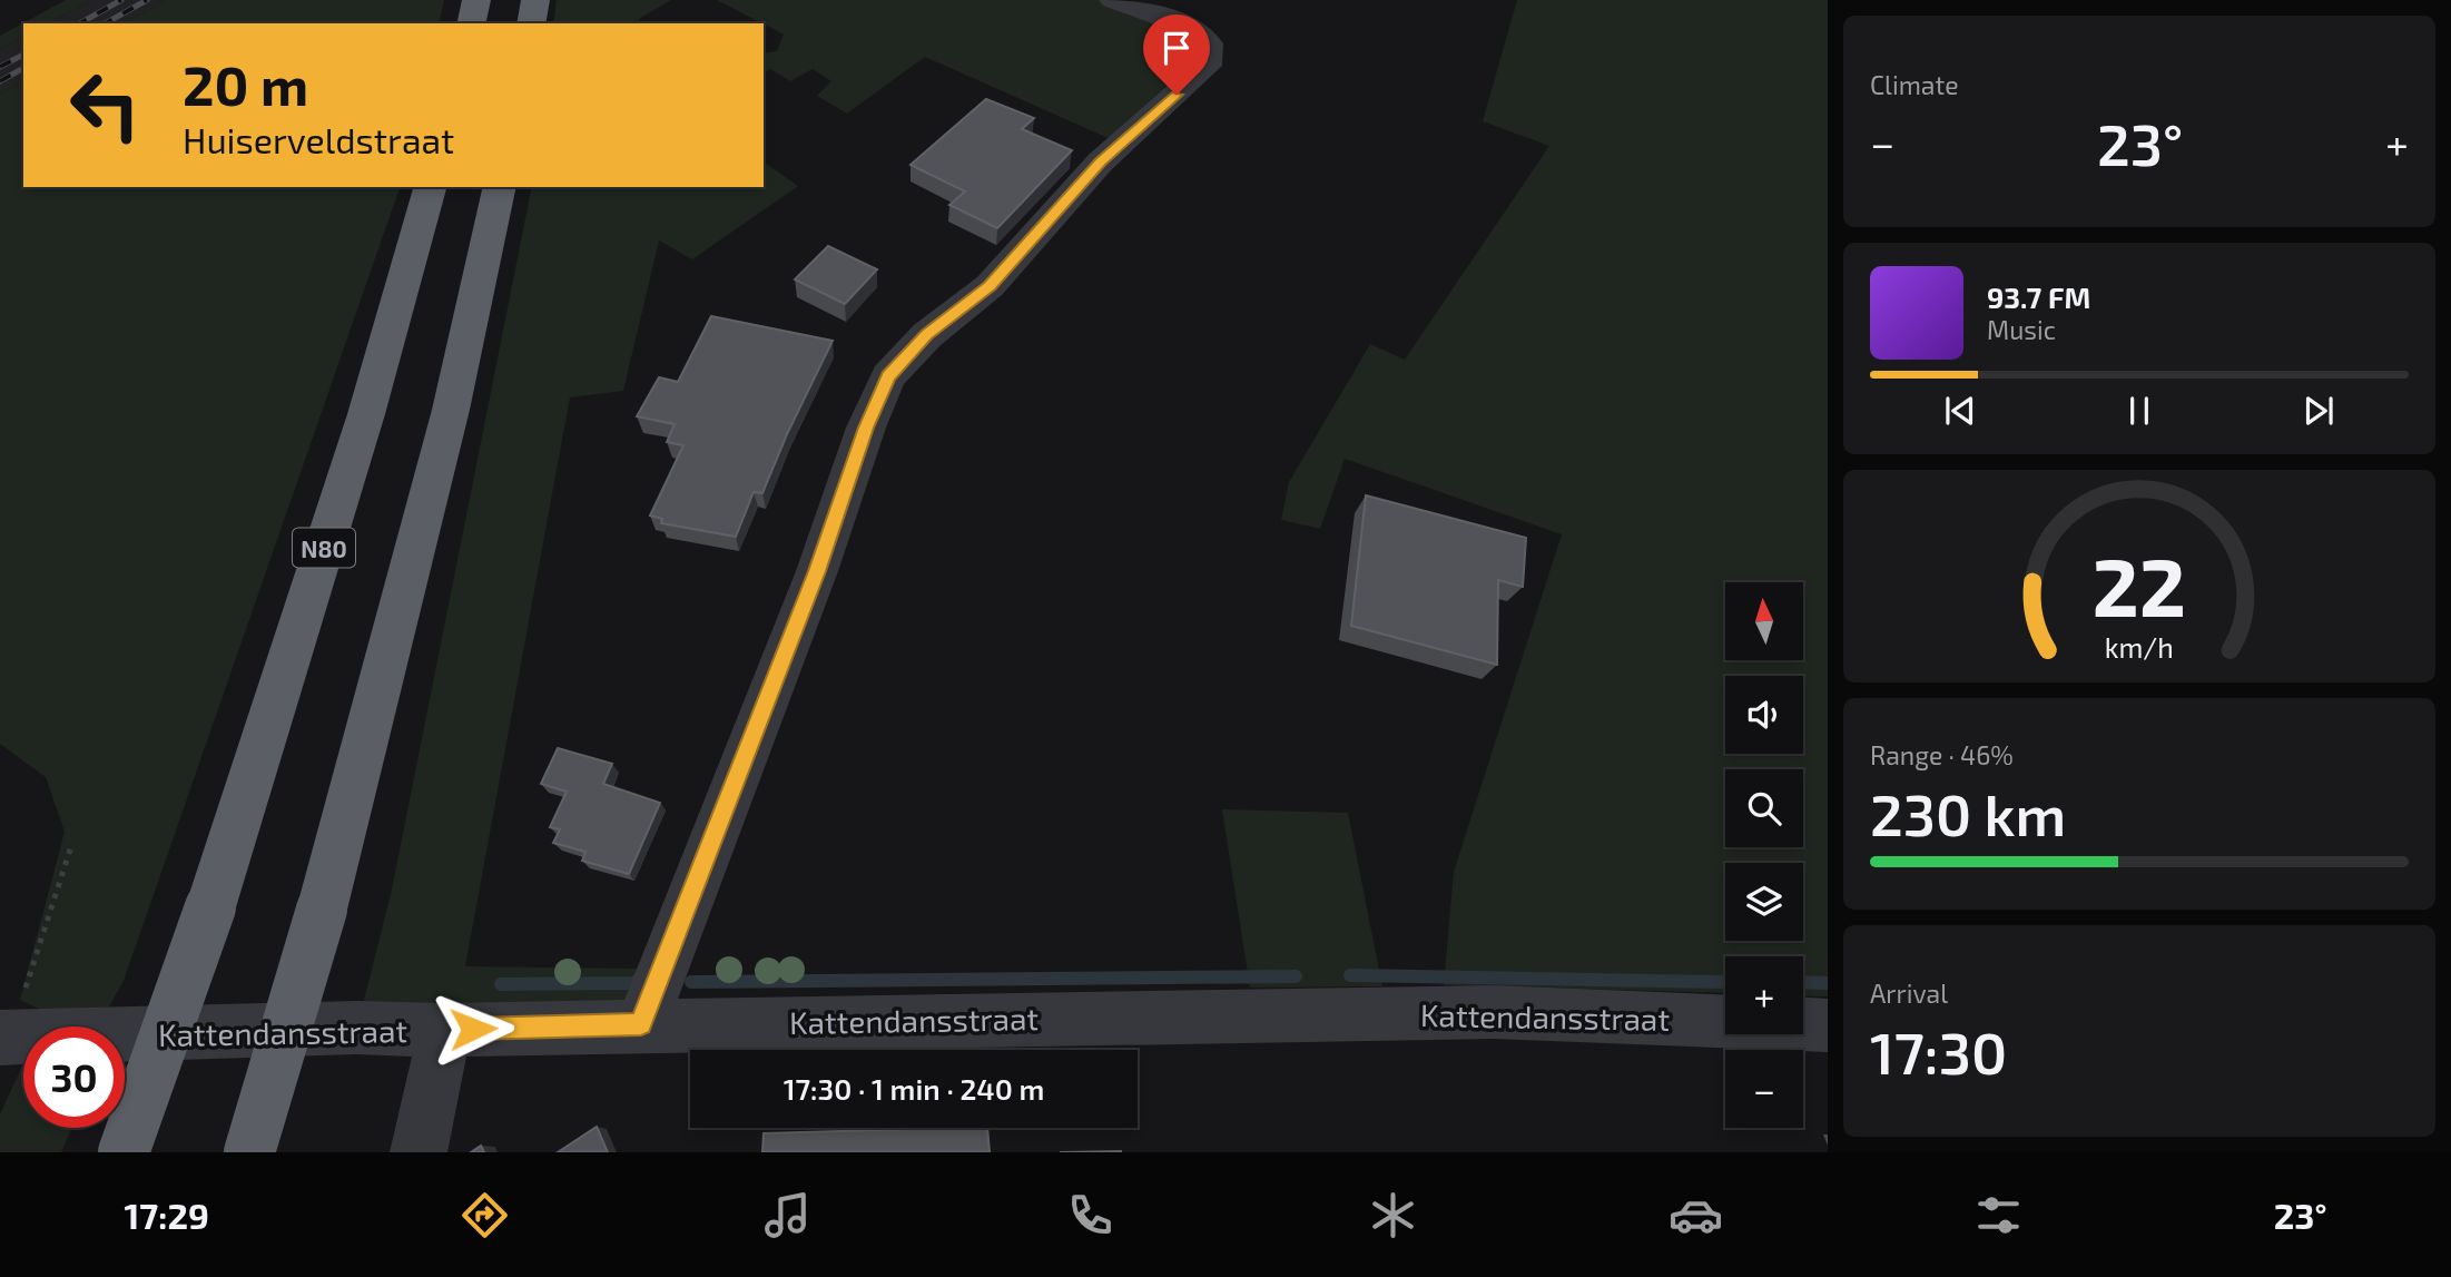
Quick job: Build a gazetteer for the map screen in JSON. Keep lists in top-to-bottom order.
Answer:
{
  "streets": {
    "highway": ["N80"],
    "street": ["Kattendansstraat"]
  },
  "north": "top",
  "page": {
    "tile": [
      "Climate",
      ["Range · 46%", "230 km"],
      ["Arrival", "17:30"]
    ],
    "turn": ["20 m", "Huiserveldstraat"],
    "heat": ["−", "23°", "+"],
    "song": ["93.7 FM", "Music"],
    "map_buttons": ["+", "−"],
    "limit": "30",
    "trip": "17:30 · 1 min · 240 m",
    "tabs": ["17:29", "23°"],
    "gauge": ["22", "km/h"]
  }
}
